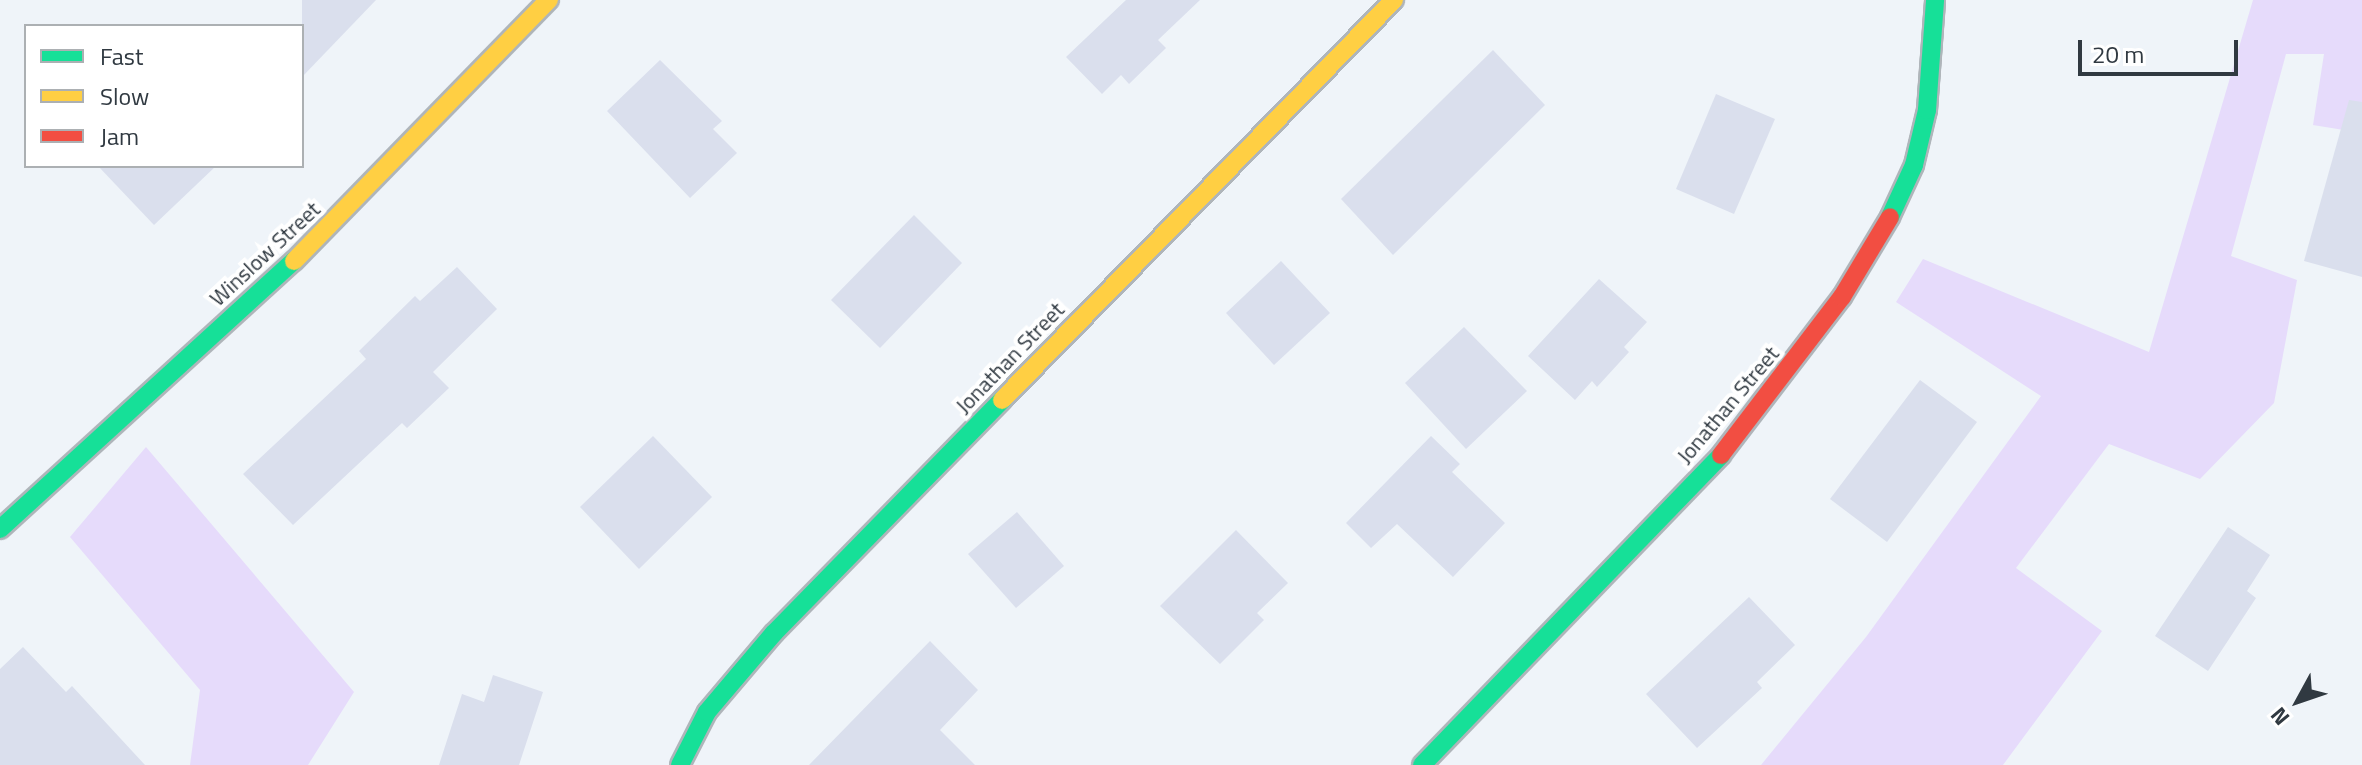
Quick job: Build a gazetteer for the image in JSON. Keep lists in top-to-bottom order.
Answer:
{
  "streets": {
    "street": ["Winslow Street", "Jonathan Street"]
  },
  "legend": ["Fast", "Slow", "Jam"],
  "scale_bar": "20 m",
  "north": "bottom left"
}
